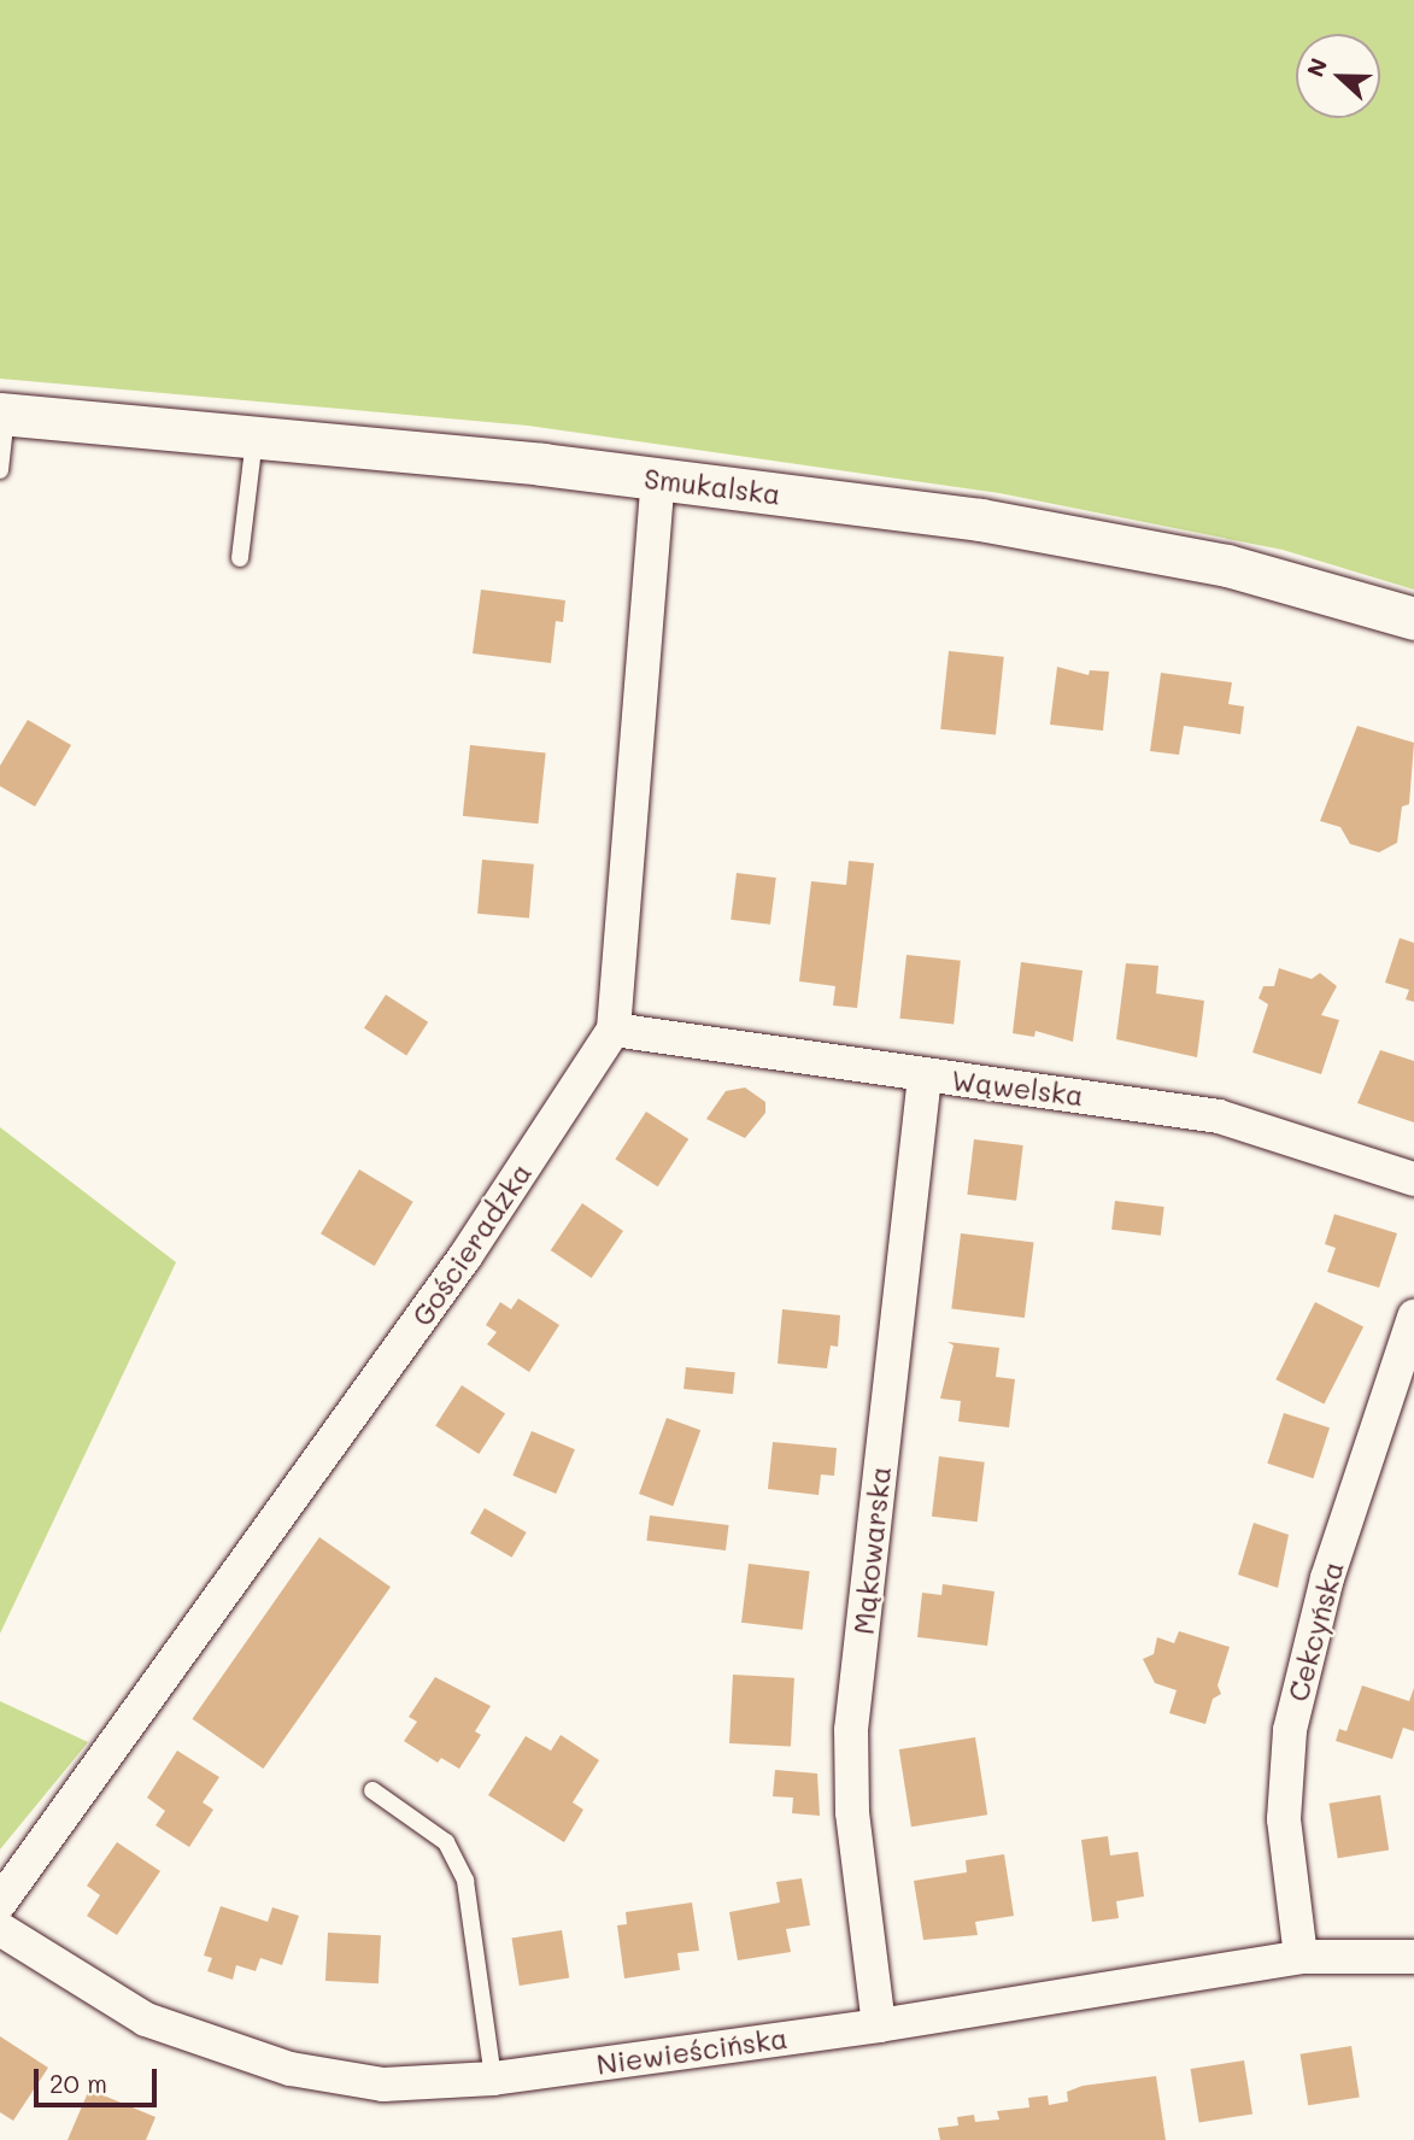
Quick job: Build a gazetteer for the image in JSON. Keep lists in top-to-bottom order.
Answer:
{
  "streets": {
    "street": [
      "Smukalska",
      "Wąwelska",
      "Gościeradzka",
      "Mąkowarska",
      "Cekcyńska",
      "Niewieścińska"
    ]
  },
  "crossings": [
    ["Smukalska", "Gościeradzka"],
    ["Wąwelska", "Gościeradzka"],
    ["Wąwelska", "Mąkowarska"],
    ["Mąkowarska", "Niewieścińska"],
    ["Cekcyńska", "Niewieścińska"]
  ],
  "scale_bar": "20 m",
  "north": "left"
}
